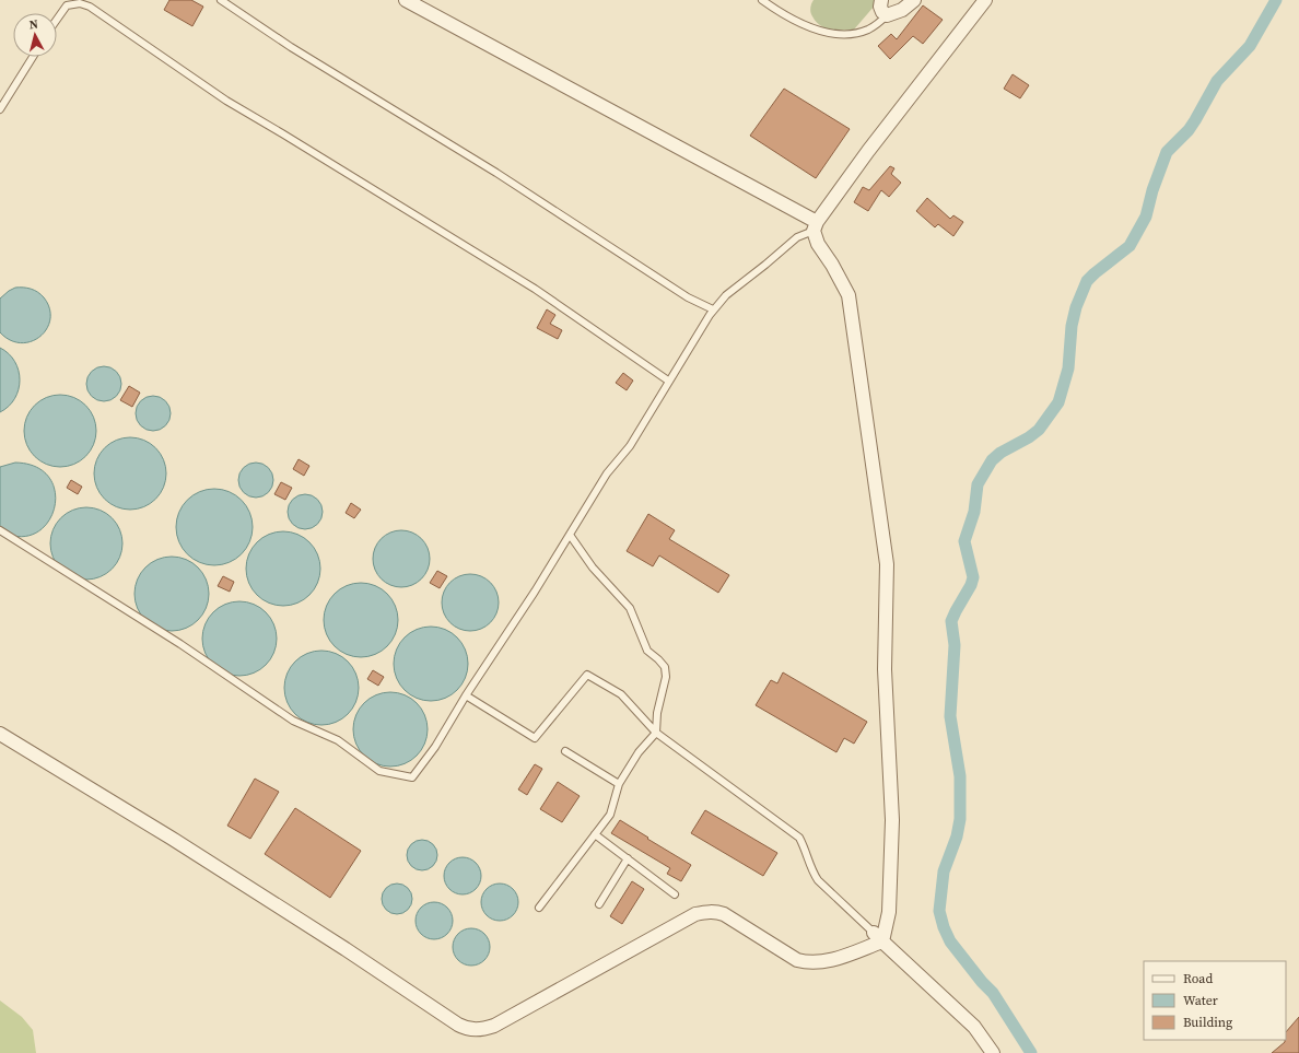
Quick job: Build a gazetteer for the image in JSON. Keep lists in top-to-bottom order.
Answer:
{
  "legend": ["Road", "Water", "Building"],
  "north": "top"
}
